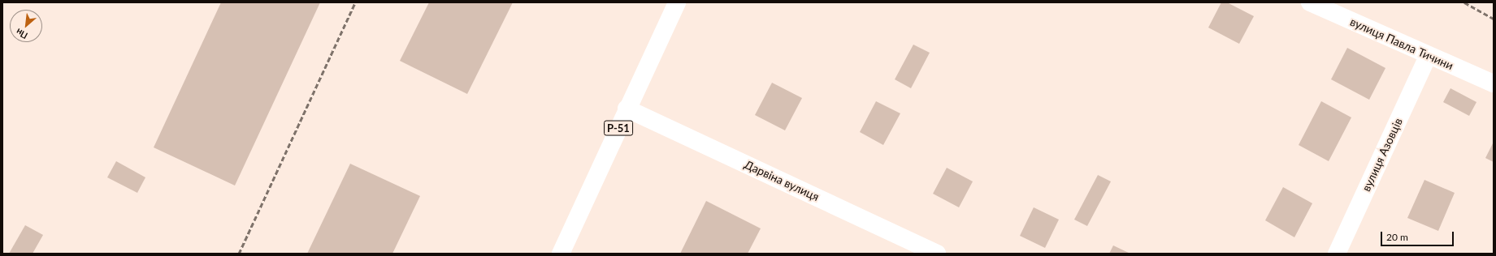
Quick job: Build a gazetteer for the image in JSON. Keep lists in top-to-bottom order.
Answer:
{
  "streets": {
    "street": [
      "вулиця Павла Тичини",
      "Р-51",
      "вулиця Азовців",
      "Дарвіна вулиця"
    ]
  },
  "crossings": [
    ["вулиця Павла Тичини", "вулиця Азовців"],
    ["Р-51", "Дарвіна вулиця"]
  ],
  "scale_bar": "20 m",
  "north": "bottom left"
}
